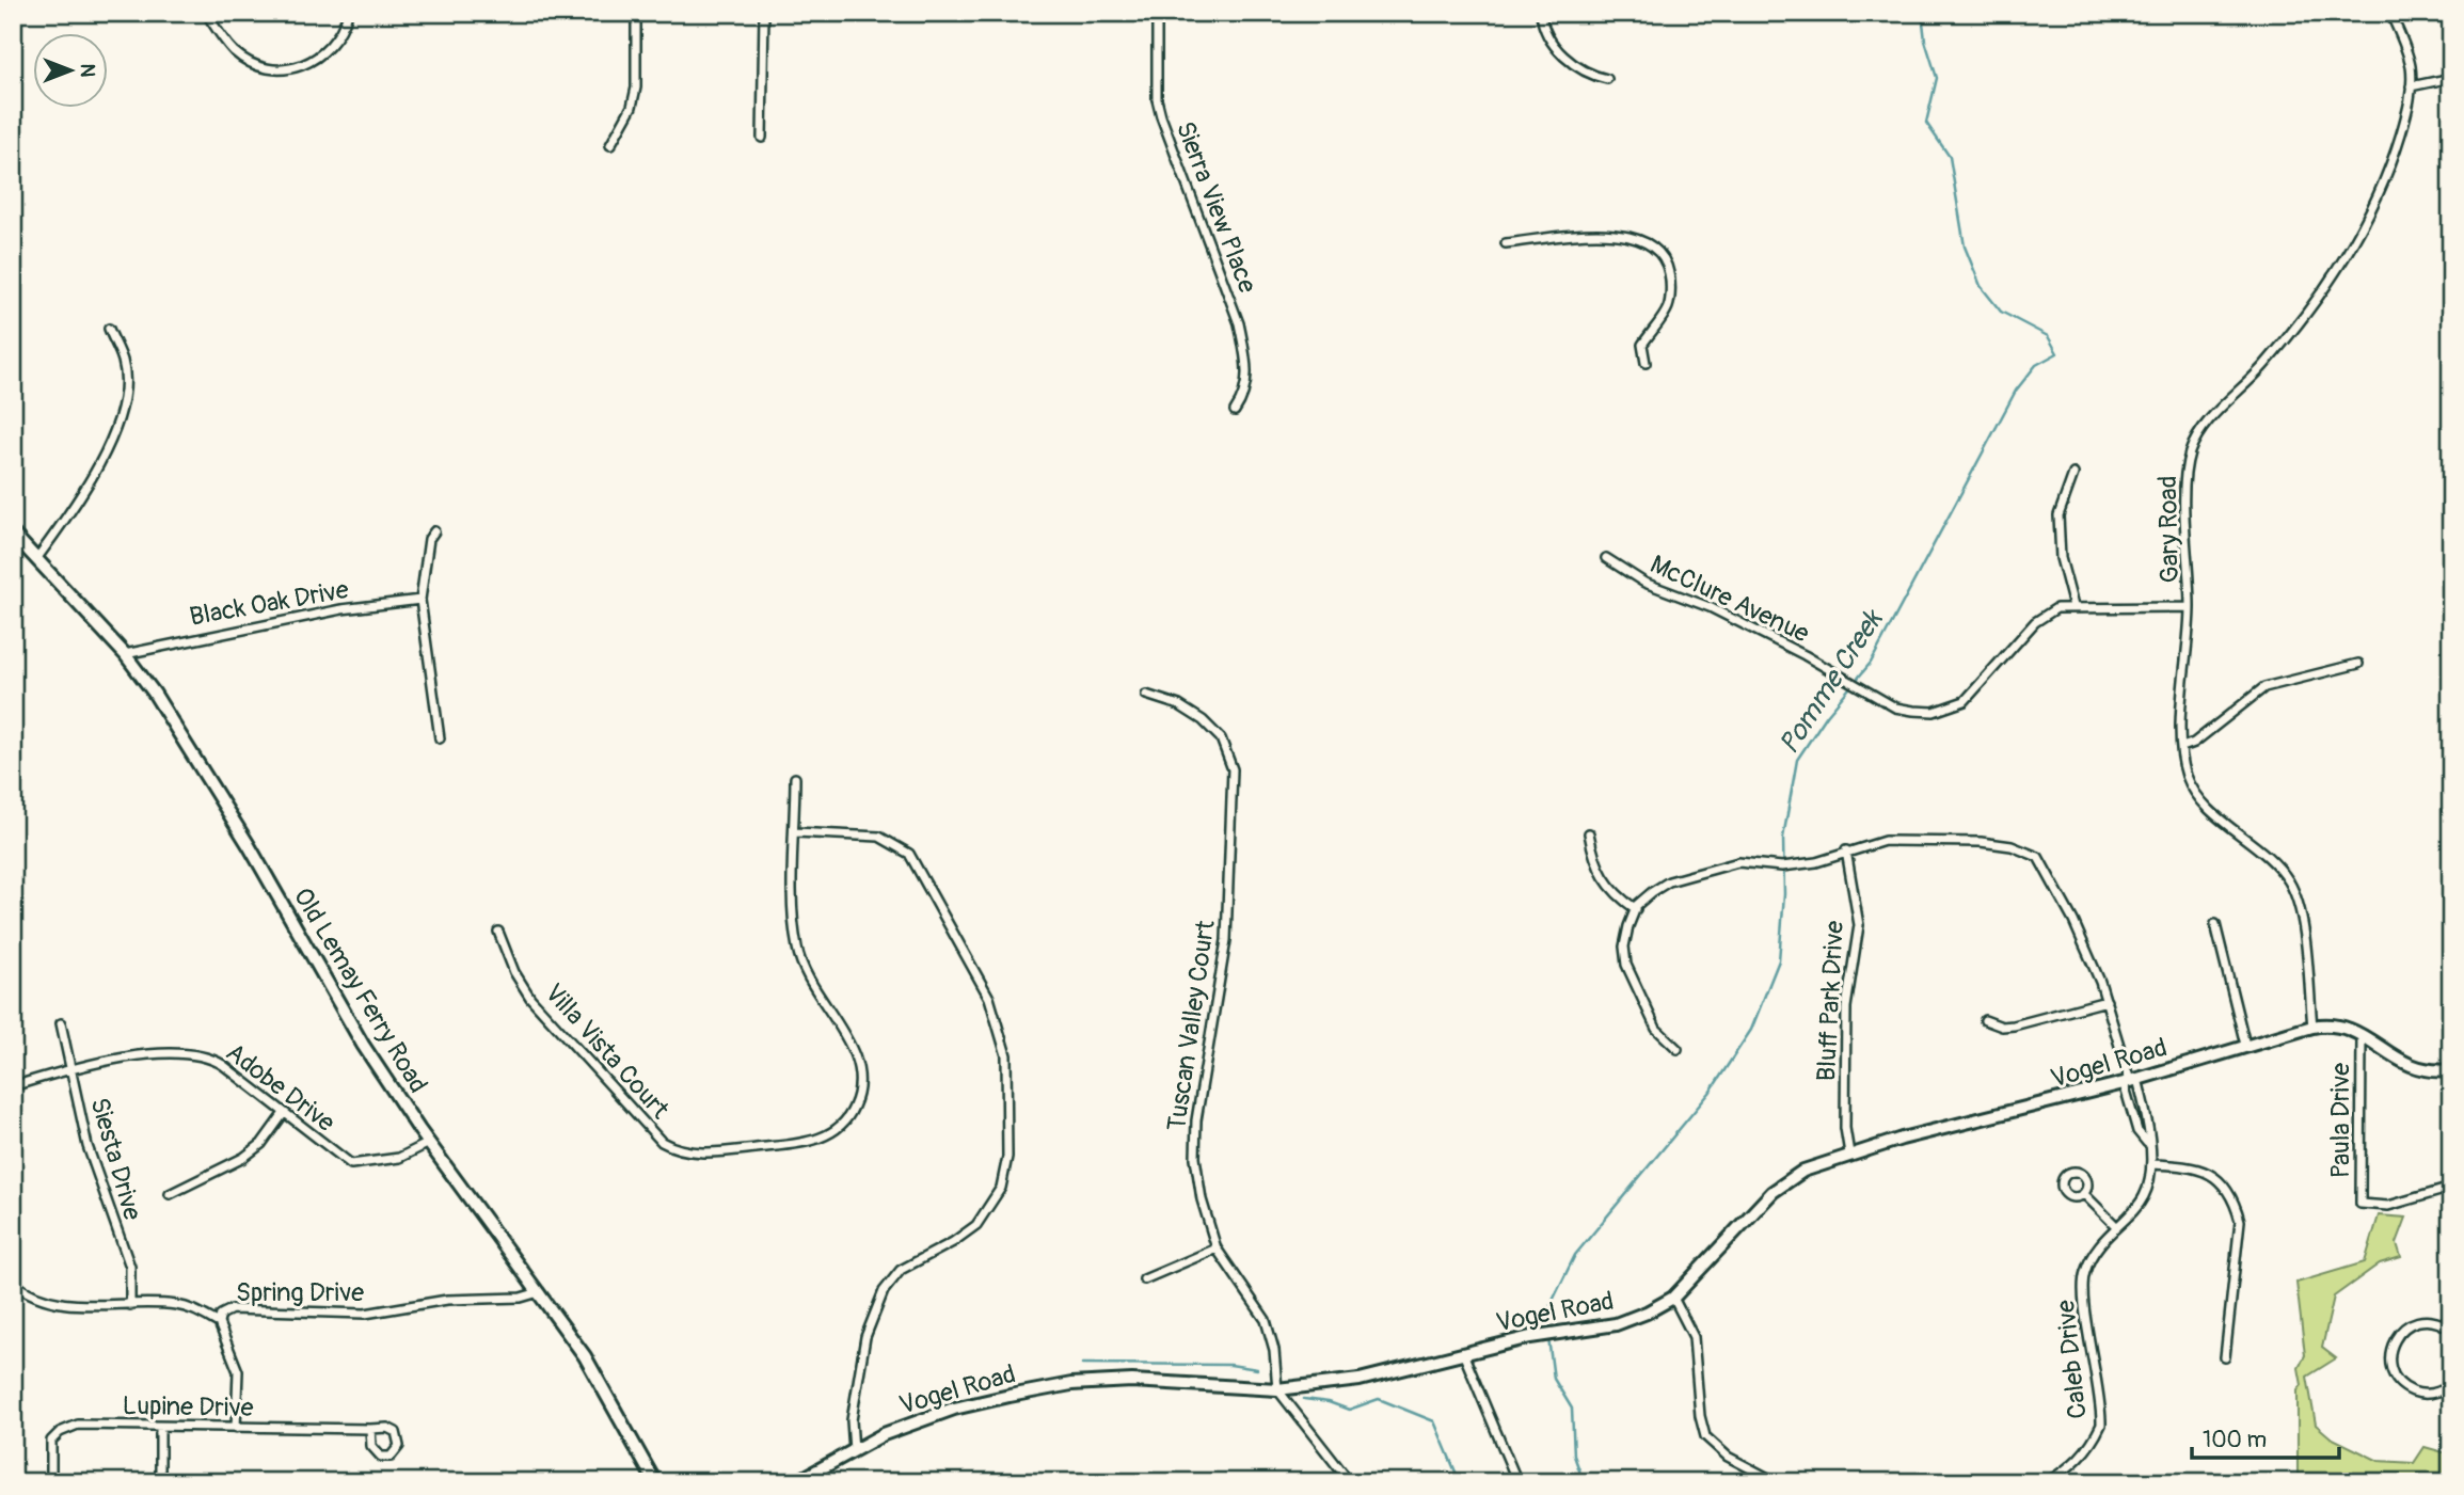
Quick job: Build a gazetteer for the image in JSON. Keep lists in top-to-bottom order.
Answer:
{
  "streets": {
    "street": [
      "Sierra View Place",
      "Gary Road",
      "McClure Avenue",
      "Black Oak Drive",
      "Old Lemay Ferry Road",
      "Bluff Park Drive",
      "Tuscan Valley Court",
      "Villa Vista Court",
      "Vogel Road",
      "Adobe Drive",
      "Paula Drive",
      "Siesta Drive",
      "Spring Drive",
      "Caleb Drive",
      "Lupine Drive"
    ]
  },
  "crossings": [
    ["Gary Road", "McClure Avenue"],
    ["Gary Road", "Vogel Road"],
    ["Black Oak Drive", "Old Lemay Ferry Road"],
    ["Old Lemay Ferry Road", "Adobe Drive"],
    ["Old Lemay Ferry Road", "Spring Drive"],
    ["Bluff Park Drive", "Vogel Road"],
    ["Tuscan Valley Court", "Vogel Road"],
    ["Vogel Road", "Paula Drive"],
    ["Adobe Drive", "Siesta Drive"],
    ["Spring Drive", "Lupine Drive"]
  ],
  "water": ["Pomme Creek"],
  "scale_bar": "100 m",
  "north": "right"
}
